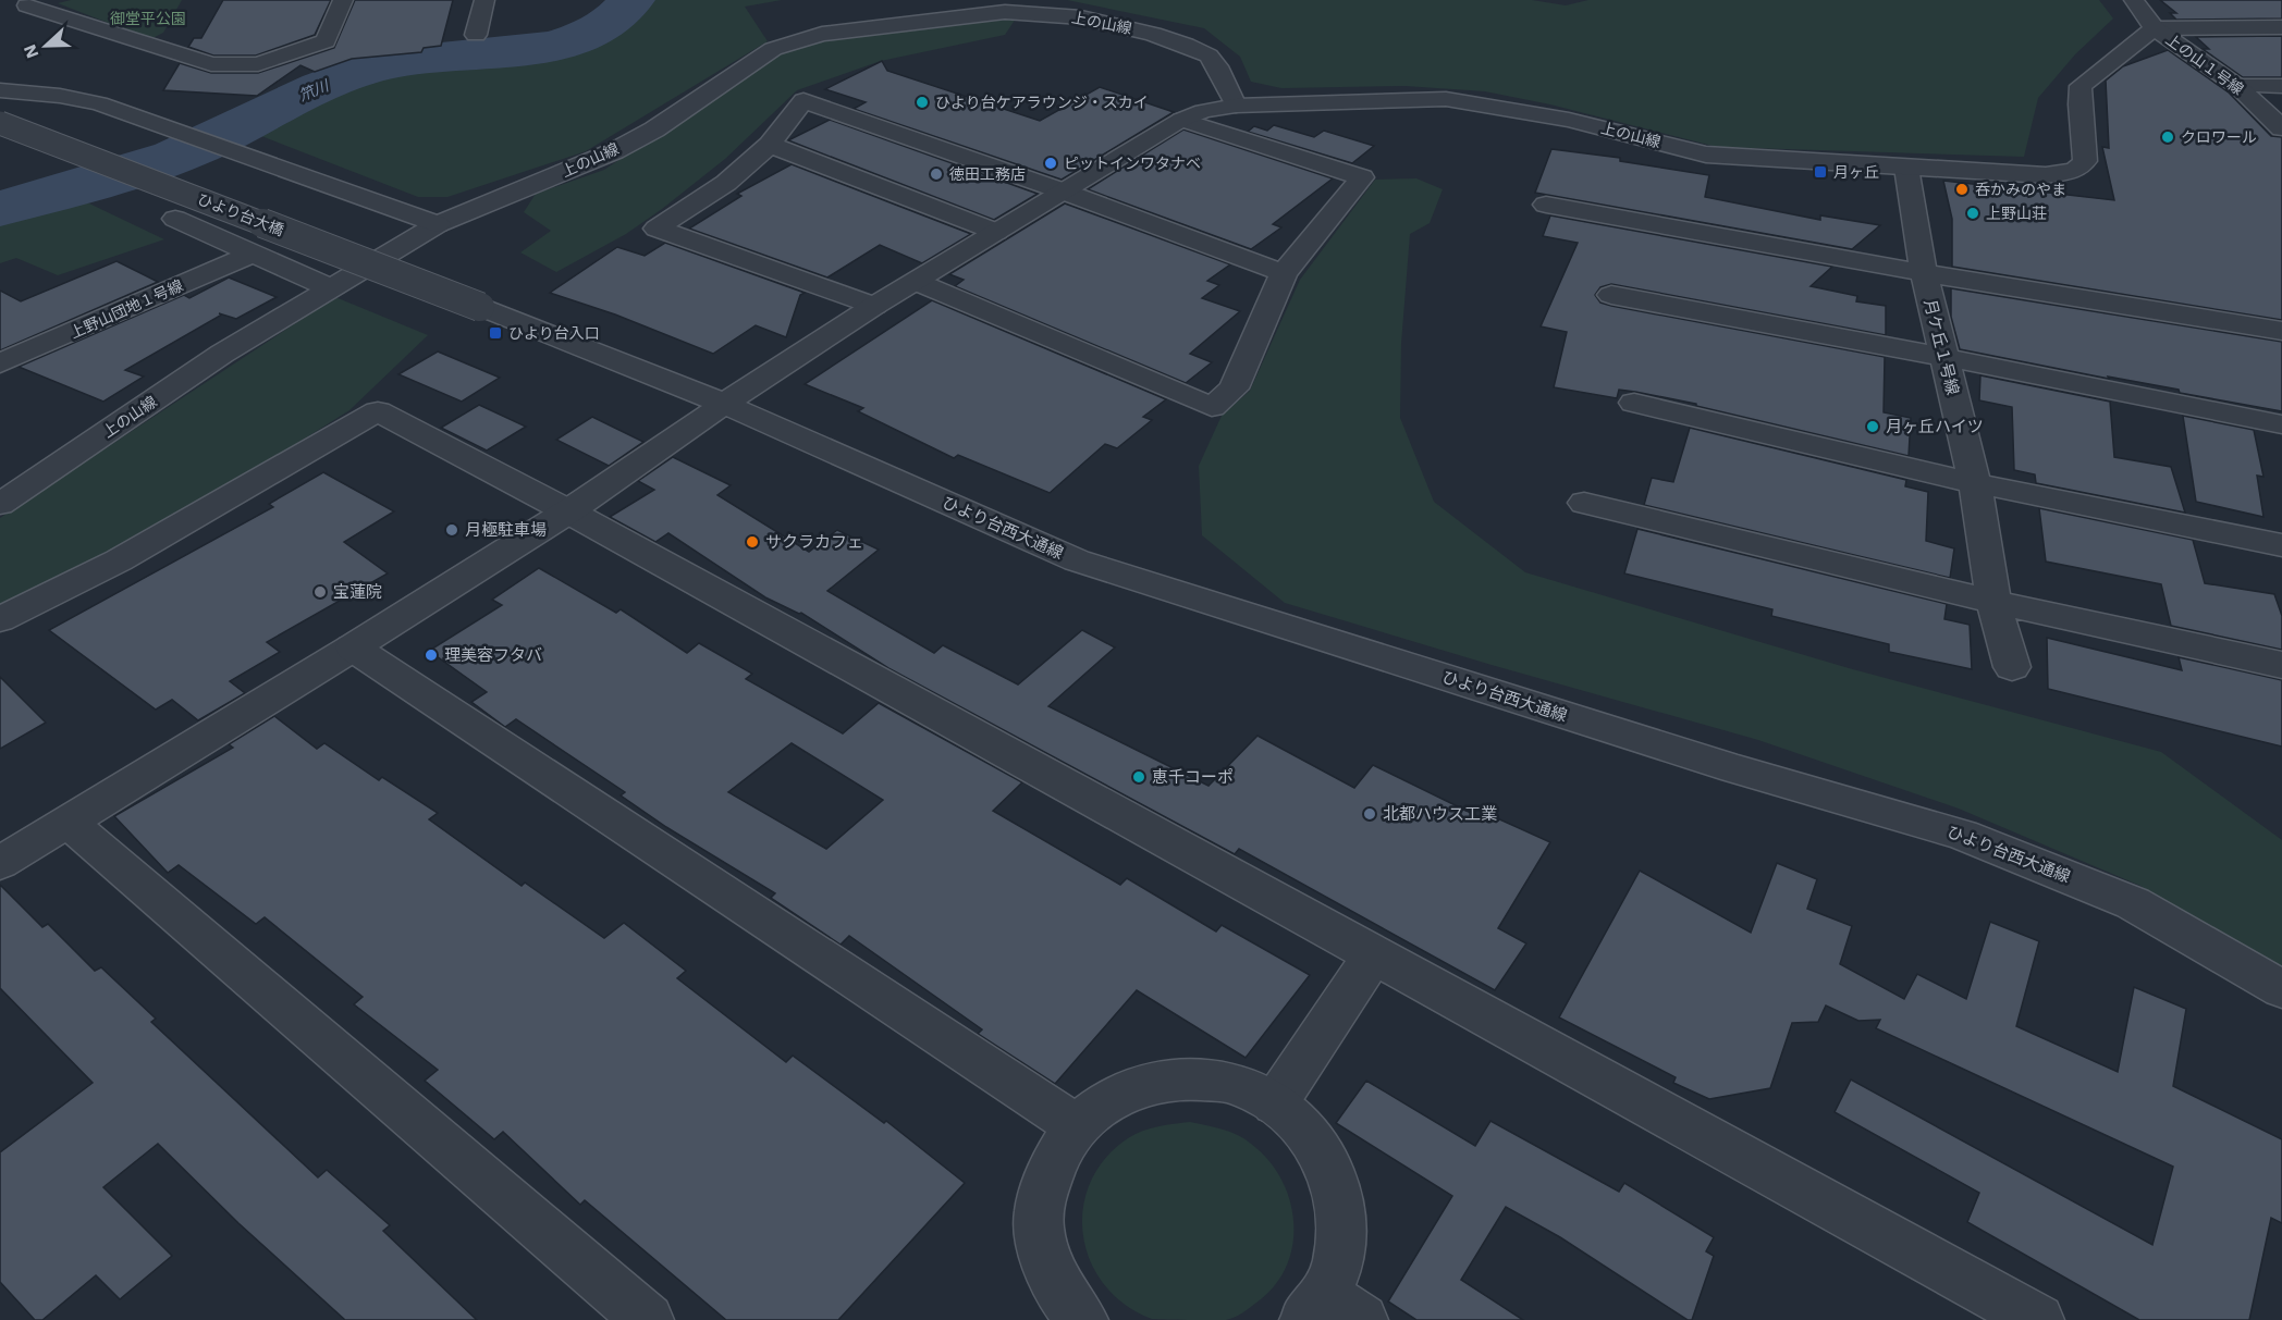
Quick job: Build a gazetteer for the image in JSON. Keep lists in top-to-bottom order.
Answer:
{
  "streets": {
    "street": [
      "上の山線",
      "上の山１号線",
      "ひより台大橋",
      "上野山団地１号線",
      "月ケ丘１号線",
      "ひより台西大通線"
    ]
  },
  "crossings": [
    ["上の山線", "上の山１号線"],
    ["ひより台大橋", "ひより台西大通線"]
  ],
  "water": ["笊川"],
  "parks": ["御堂平公園"],
  "places": {
    "other": [
      "ひより台ケアラウンジ・スカイ",
      "クロワール",
      "ピットインワタナベ",
      "徳田工務店",
      "呑かみのやま",
      "上野山荘",
      "月ヶ丘ハイツ",
      "月極駐車場",
      "サクラカフェ",
      "宝蓮院",
      "理美容フタバ",
      "恵千コーポ",
      "北都ハウス工業"
    ],
    "transit": ["月ヶ丘", "ひより台入口"]
  },
  "north": "left"
}
